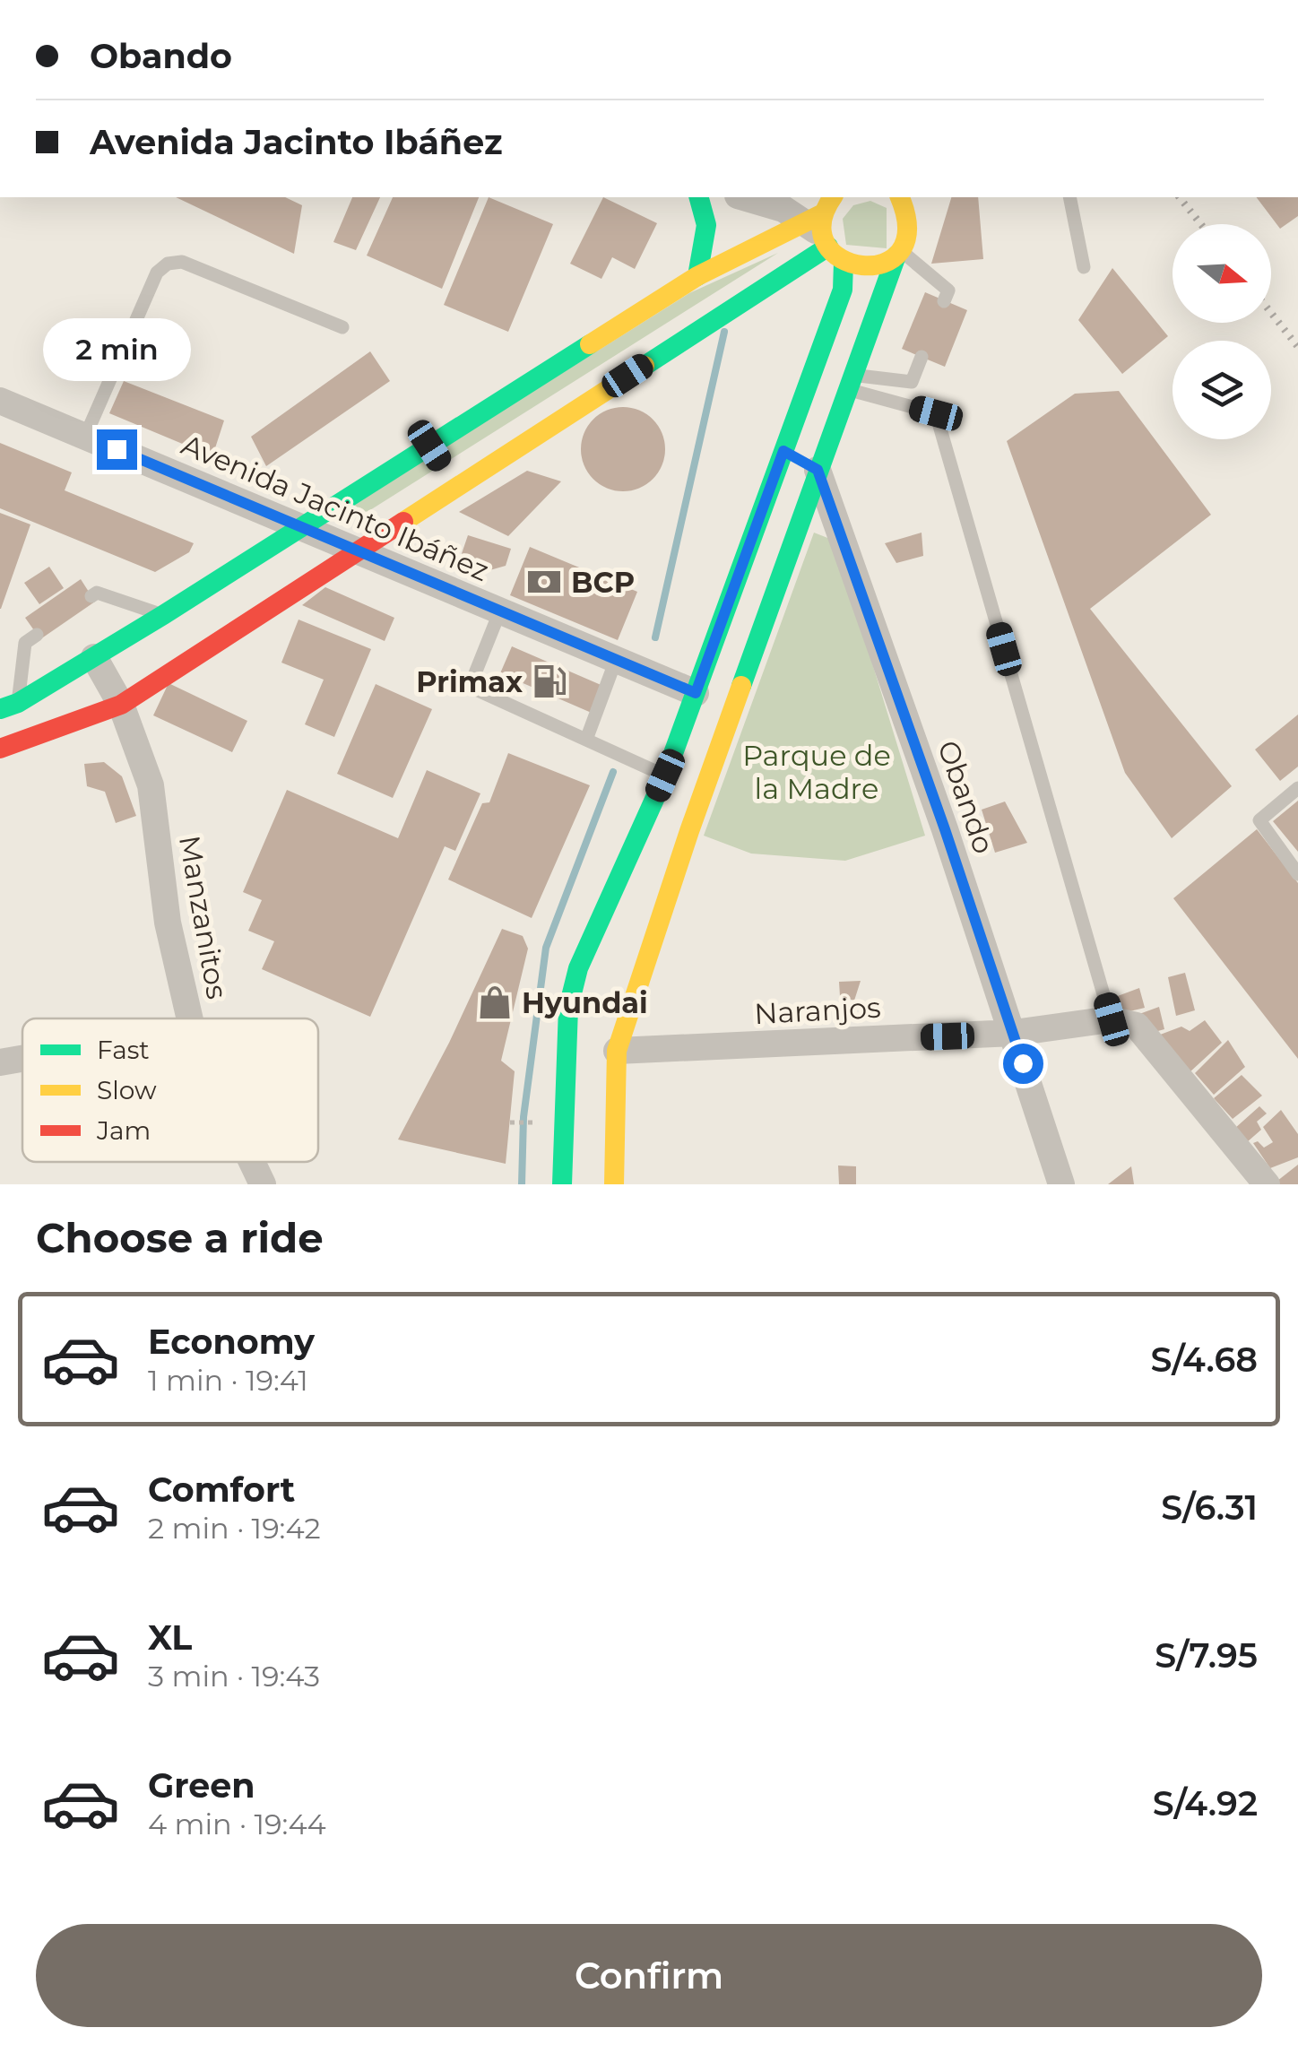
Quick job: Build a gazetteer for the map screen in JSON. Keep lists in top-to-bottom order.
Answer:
{
  "streets": {
    "street": [
      "Avenida Jacinto Ibáñez",
      "Obando",
      "Manzanitos",
      "Naranjos"
    ]
  },
  "crossings": [
    ["Obando", "Naranjos"]
  ],
  "parks": ["Parque de la Madre"],
  "places": {
    "bank": ["BCP"],
    "fuel station": ["Primax"],
    "shop": ["Hyundai"]
  },
  "legend": ["Fast", "Slow", "Jam"],
  "north": "right",
  "page": {
    "banner": ["Obando", "Avenida Jacinto Ibáñez"],
    "bubble": "2 min",
    "heading": "Choose a ride",
    "list": [
      {
        "name": "Economy",
        "note": "1 min · 19:41",
        "value": "S/4.68"
      },
      {
        "name": "Comfort",
        "note": "2 min · 19:42",
        "value": "S/6.31"
      },
      {
        "name": "XL",
        "note": "3 min · 19:43",
        "value": "S/7.95"
      },
      {
        "name": "Green",
        "note": "4 min · 19:44",
        "value": "S/4.92"
      }
    ],
    "buttons": "Confirm"
  }
}
